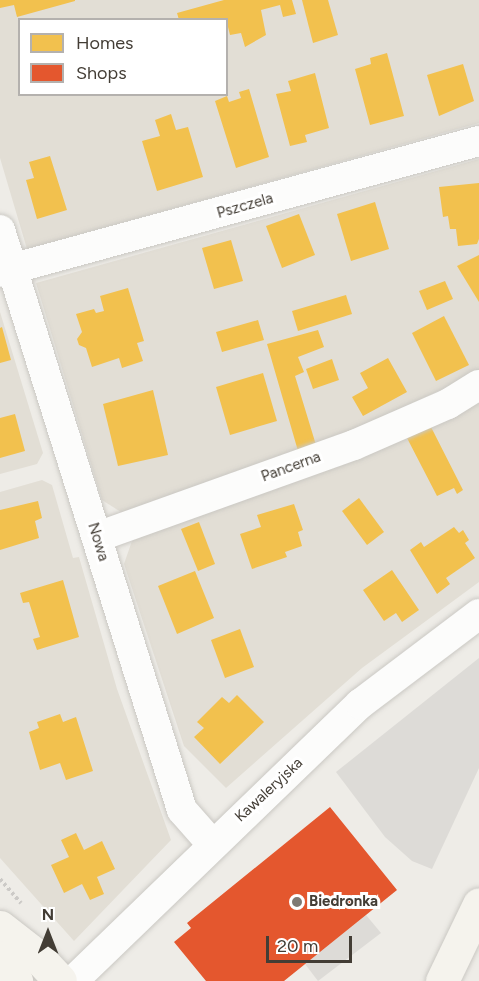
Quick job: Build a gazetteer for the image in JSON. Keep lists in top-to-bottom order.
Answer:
{
  "streets": {
    "street": [
      "Pszczela",
      "Pancerna",
      "Nowa",
      "Kawaleryjska"
    ]
  },
  "crossings": [
    ["Pszczela", "Nowa"],
    ["Pancerna", "Nowa"],
    ["Nowa", "Kawaleryjska"]
  ],
  "places": ["Biedronka"],
  "legend": ["Homes", "Shops"],
  "scale_bar": "20 m",
  "north": "top"
}
